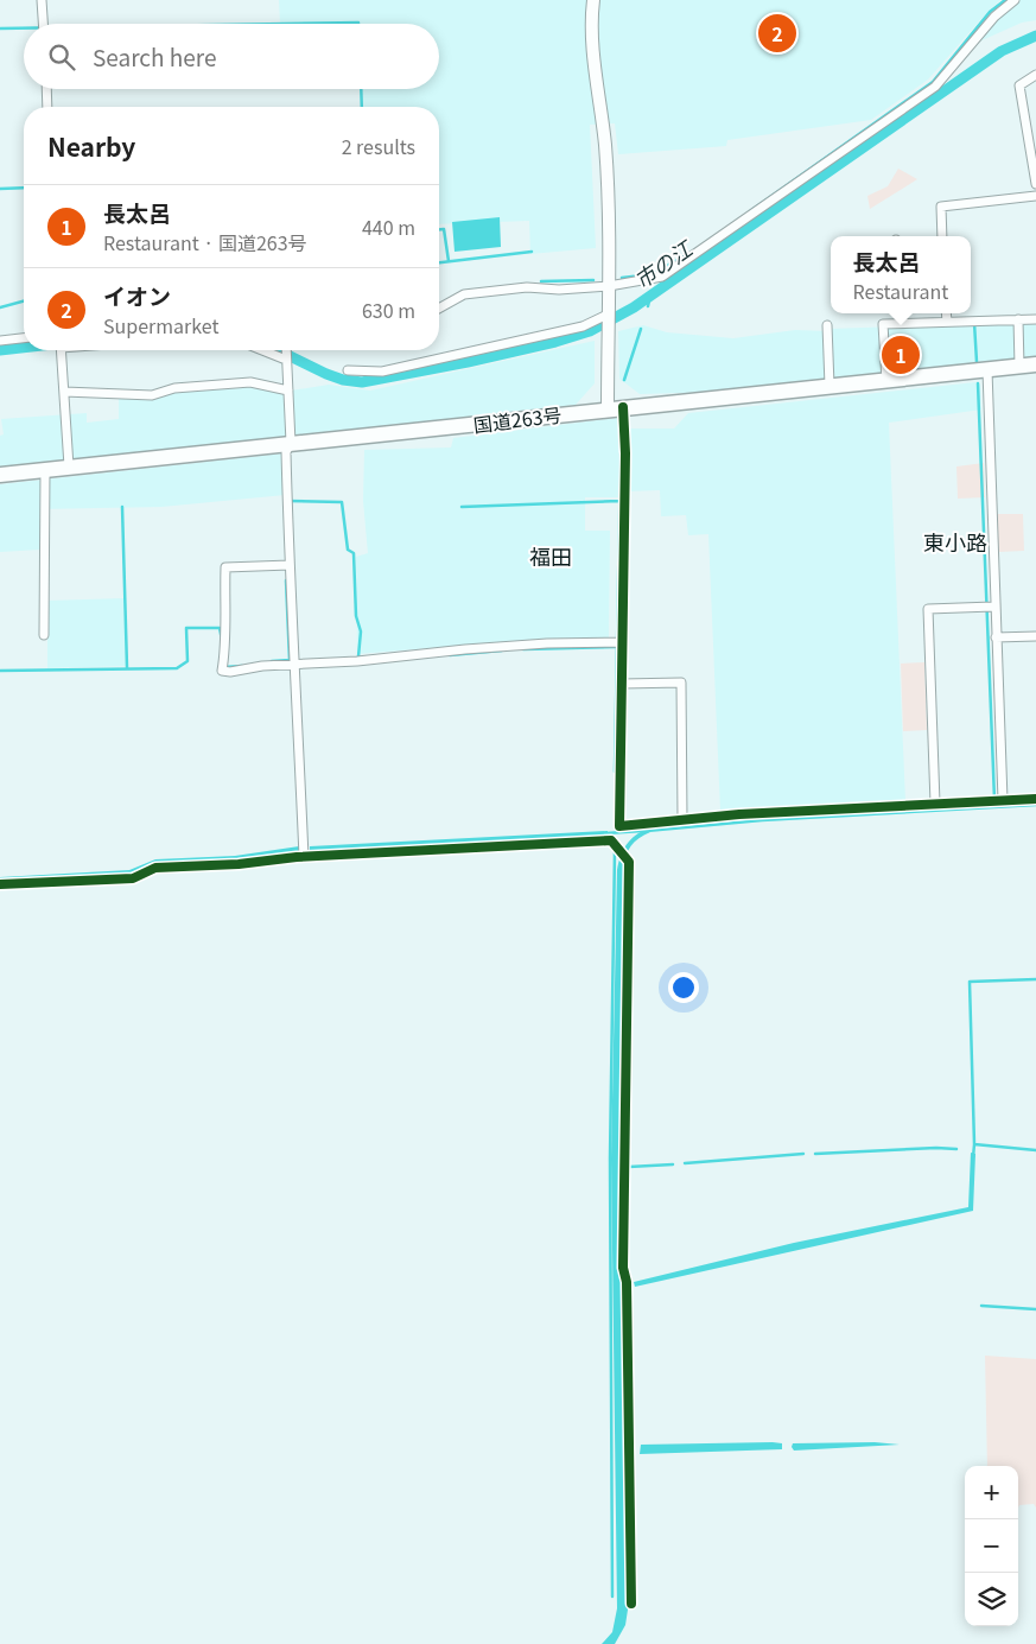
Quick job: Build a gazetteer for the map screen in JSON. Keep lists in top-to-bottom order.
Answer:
{
  "streets": {
    "highway": ["国道263号"]
  },
  "districts": ["東小路", "福田"],
  "water": ["市の江"],
  "page": {
    "pins": ["2", "1"],
    "search": "Search here",
    "heading": ["Nearby", "2 results"],
    "list": [
      {
        "mark": "1",
        "name": "長太呂",
        "note": "Restaurant · 国道263号",
        "value": "440 m"
      },
      {
        "mark": "2",
        "name": "イオン",
        "note": "Supermarket",
        "value": "630 m"
      }
    ],
    "popup": ["長太呂", "Restaurant"],
    "map_buttons": ["+", "−"]
  }
}
